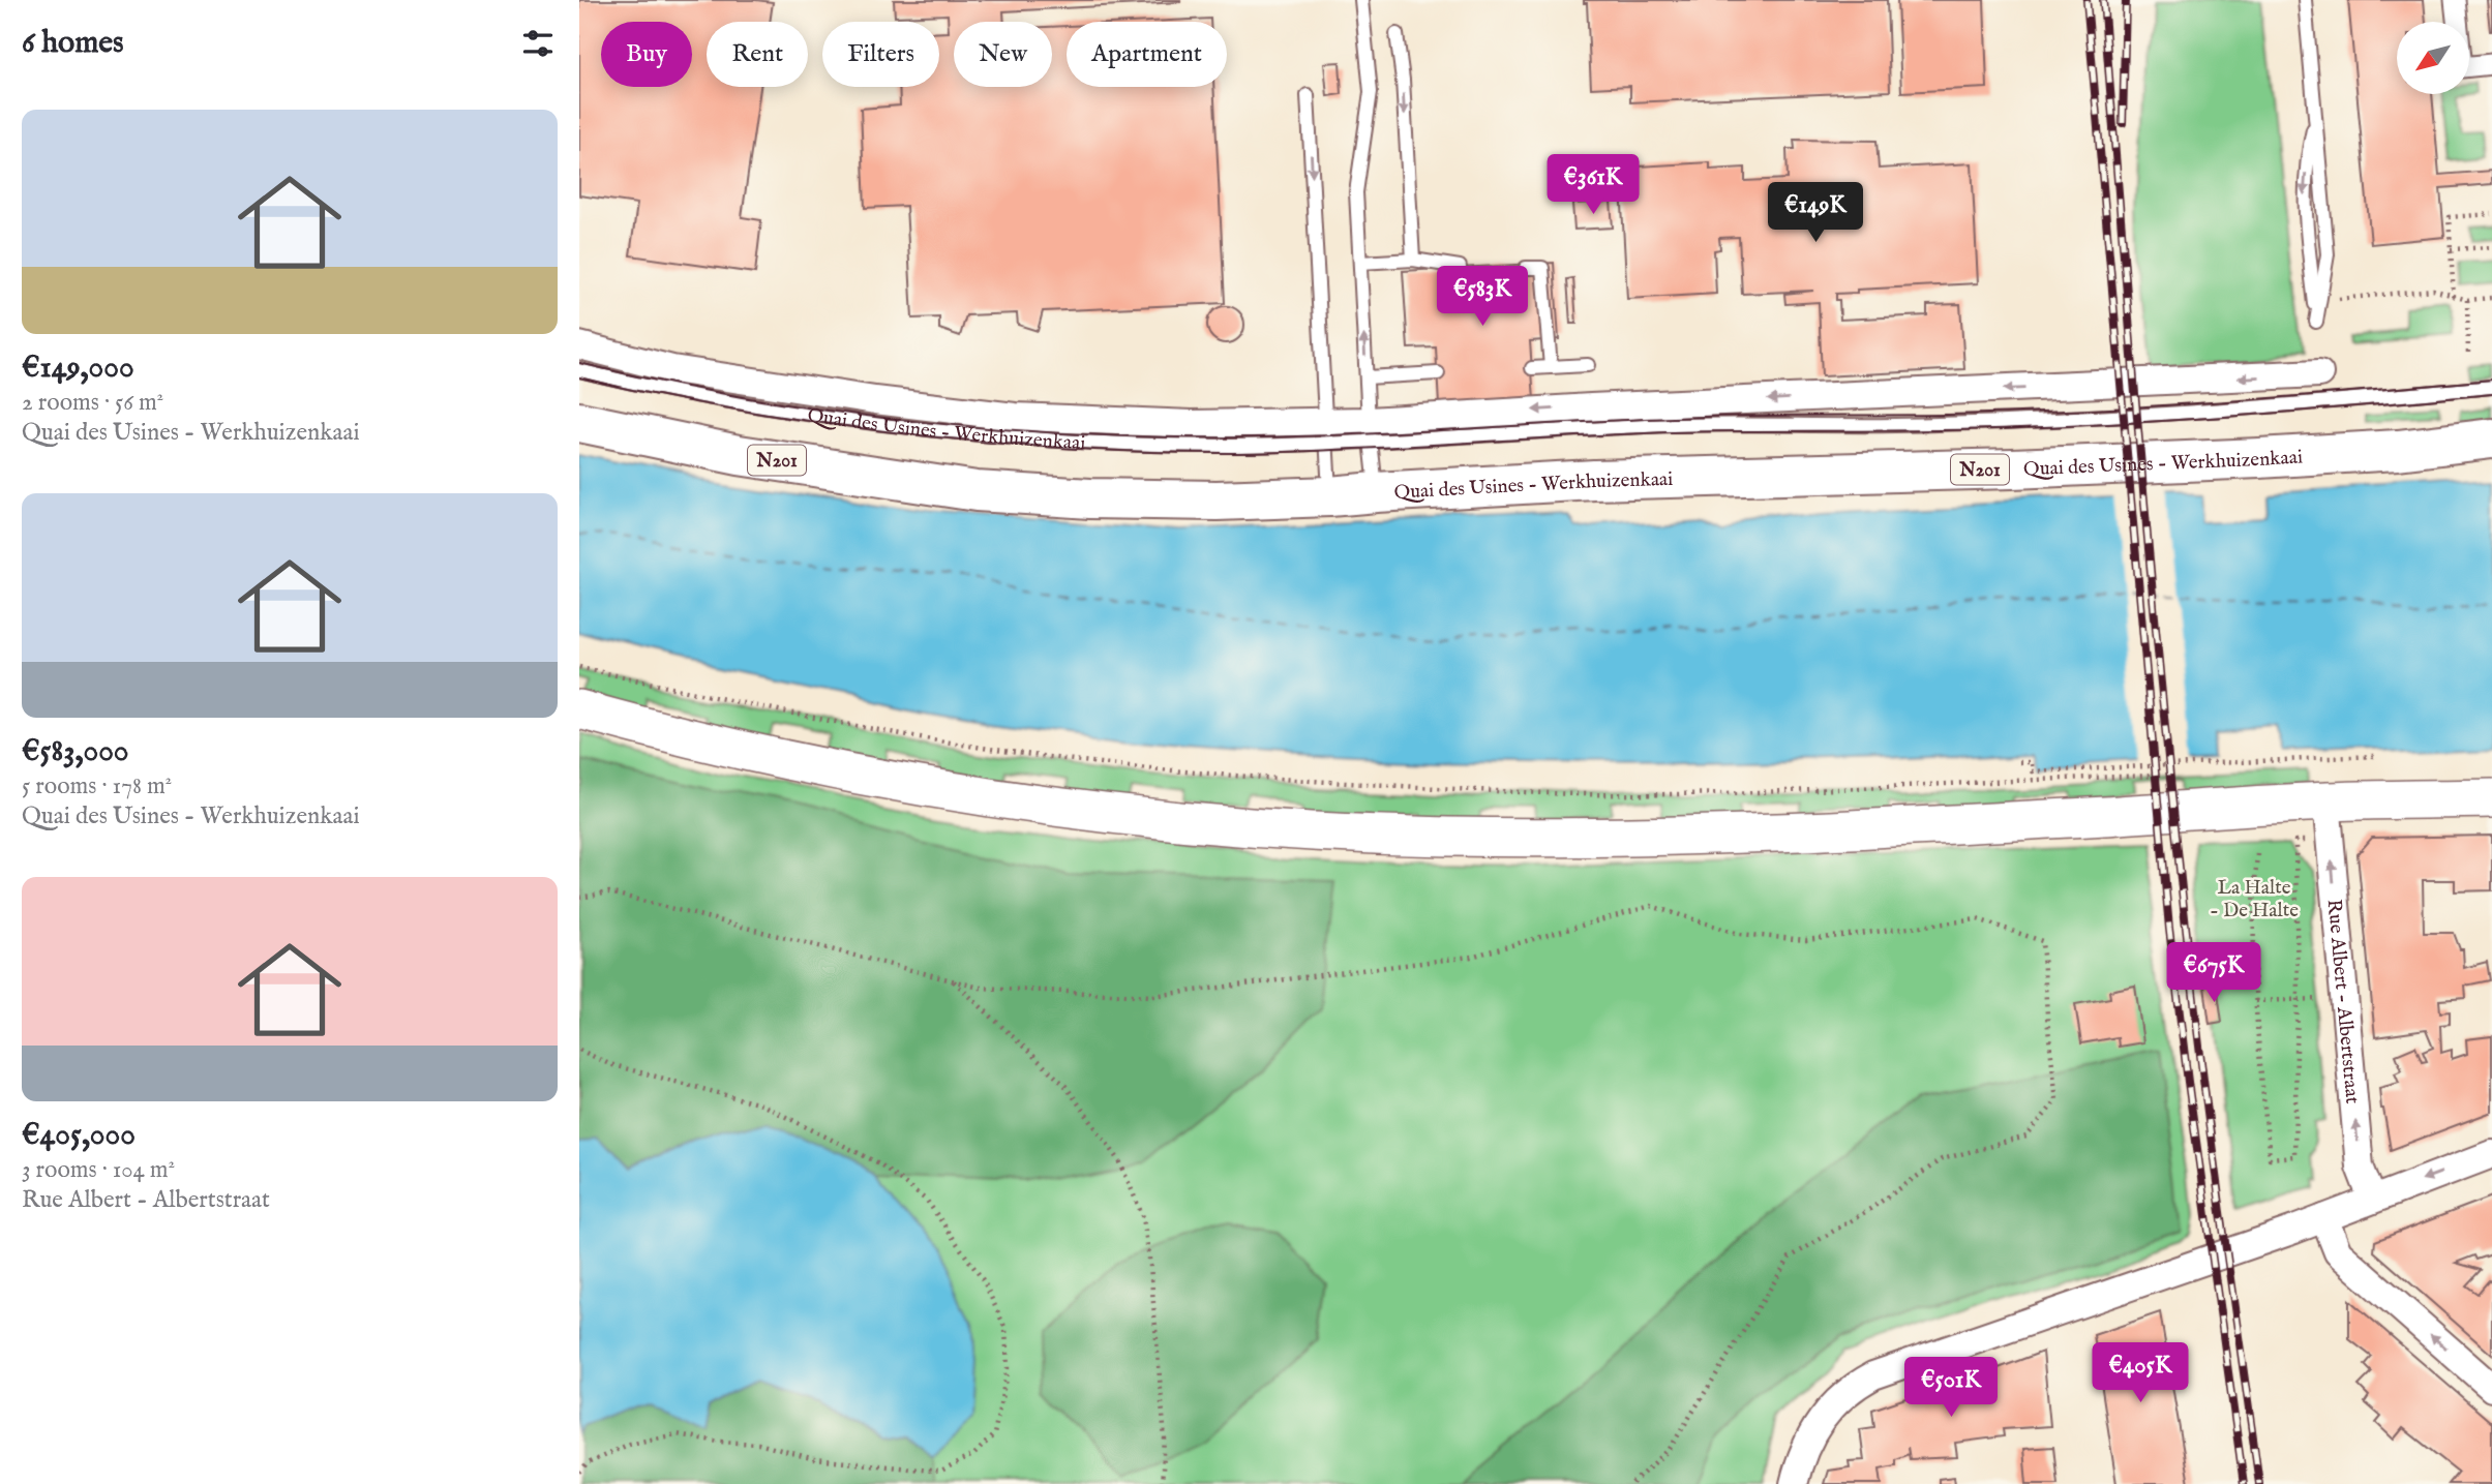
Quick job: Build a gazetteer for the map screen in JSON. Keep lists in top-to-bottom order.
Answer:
{
  "streets": {
    "main road": ["Quai des Usines - Werkhuizenkaai", "N201"],
    "street": ["Rue Albert - Albertstraat"]
  },
  "one_way": ["Rue Albert - Albertstraat"],
  "parks": ["La Halte - De Halte"],
  "north": "bottom left",
  "page": {
    "heading": "6 homes",
    "chip": [
      "Buy",
      "Rent",
      "Filters",
      "New",
      "Apartment"
    ],
    "list": [
      {
        "name": "€149,000",
        "note": "2 rooms · 56 m² · Quai des Usines - Werkhuizenkaai"
      },
      {
        "name": "€583,000",
        "note": "5 rooms · 178 m² · Quai des Usines - Werkhuizenkaai"
      },
      {
        "name": "€405,000",
        "note": "3 rooms · 104 m² · Rue Albert - Albertstraat"
      }
    ],
    "price": [
      "€361K",
      "€149K",
      "€583K",
      "€675K",
      "€405K",
      "€501K"
    ]
  }
}
